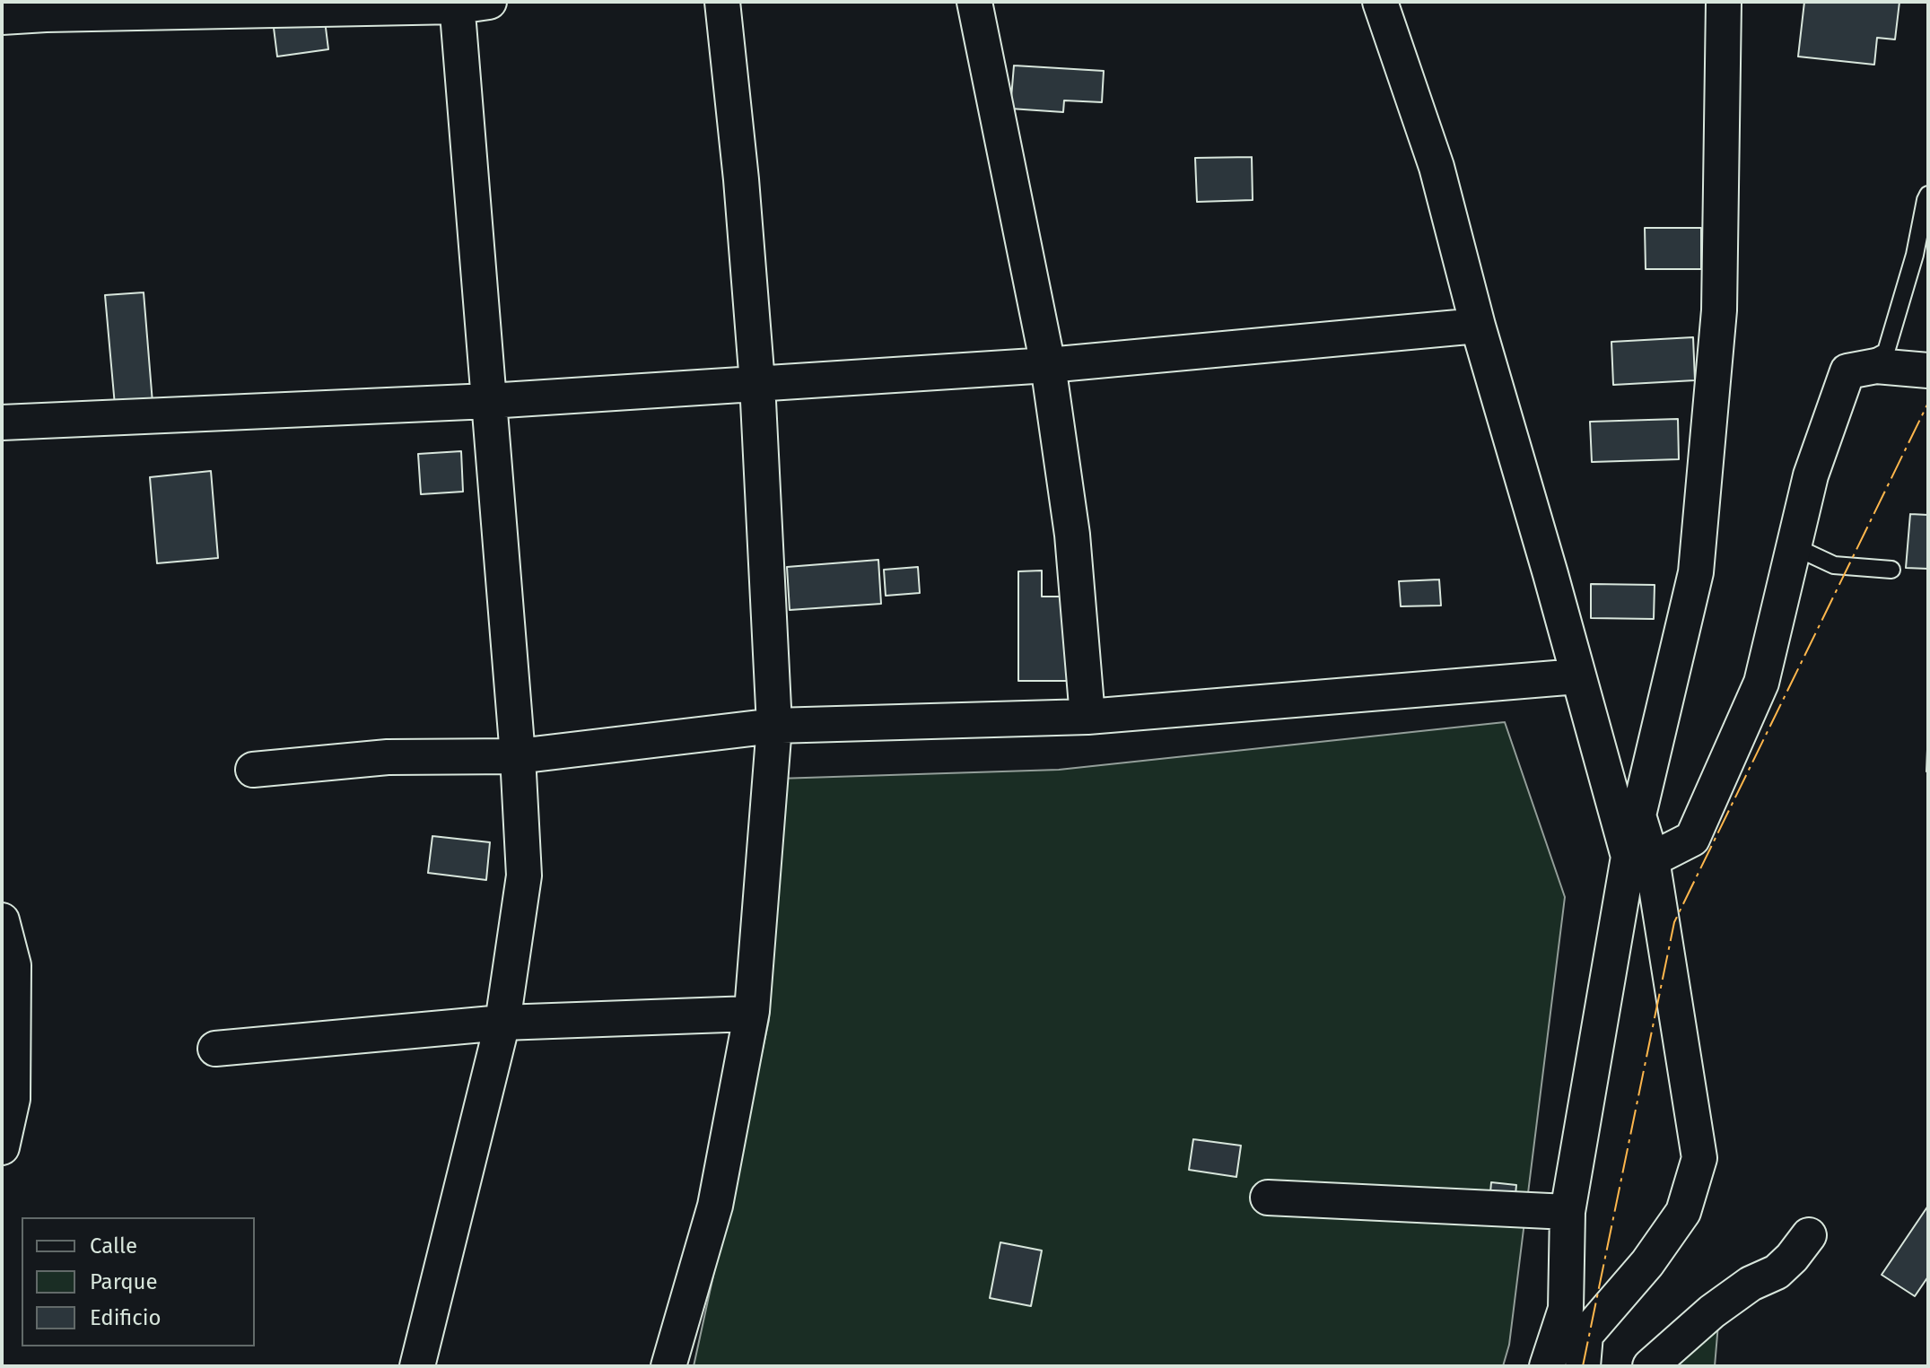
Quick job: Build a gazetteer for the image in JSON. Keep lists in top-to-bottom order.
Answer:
{
  "legend": ["Calle", "Parque", "Edificio"]
}
